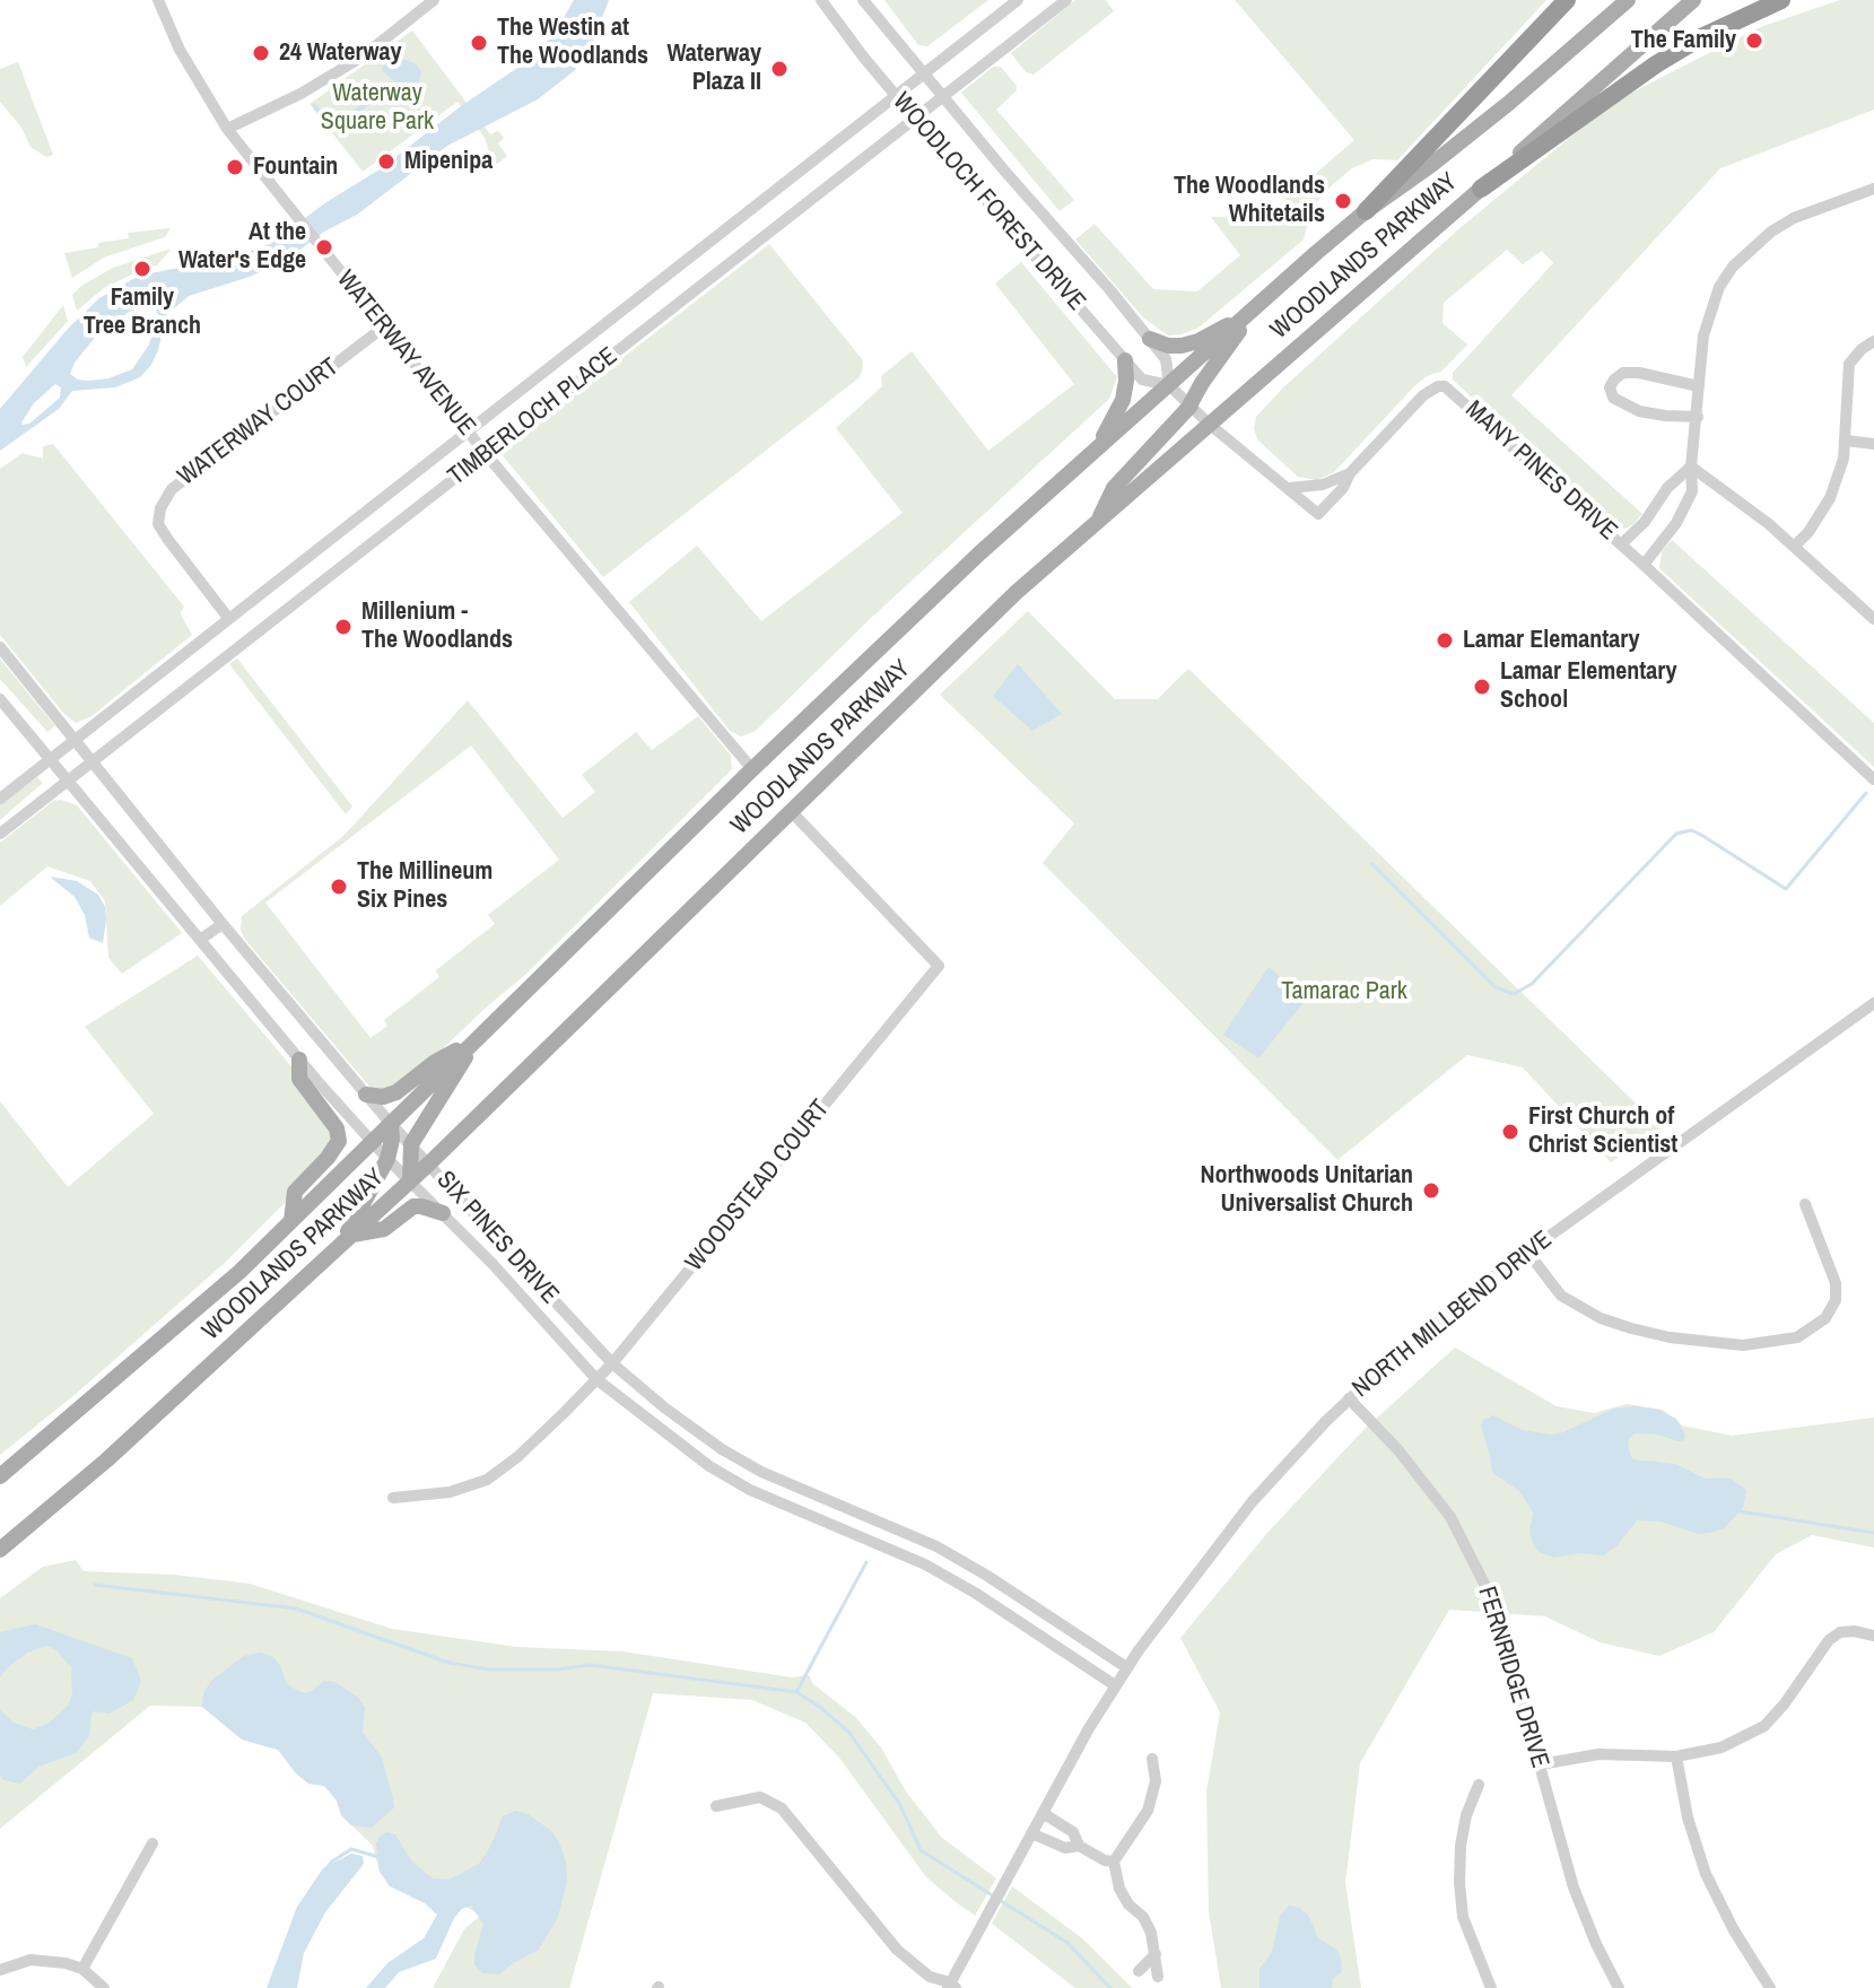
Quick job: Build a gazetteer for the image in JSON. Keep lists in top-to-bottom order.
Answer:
{
  "streets": {
    "main road": ["WOODLANDS PARKWAY"],
    "street": [
      "WOODLOCH FOREST DRIVE",
      "WATERWAY AVENUE",
      "TIMBERLOCH PLACE",
      "WATERWAY COURT",
      "MANY PINES DRIVE",
      "WOODSTEAD COURT",
      "SIX PINES DRIVE",
      "NORTH MILLBEND DRIVE",
      "FERNRIDGE DRIVE"
    ]
  },
  "crossings": [
    ["WOODLOCH FOREST DRIVE", "WOODLANDS PARKWAY"],
    ["WOODLOCH FOREST DRIVE", "TIMBERLOCH PLACE"],
    ["WOODLOCH FOREST DRIVE", "MANY PINES DRIVE"],
    ["WOODLANDS PARKWAY", "WATERWAY AVENUE"],
    ["WOODLANDS PARKWAY", "MANY PINES DRIVE"],
    ["WOODLANDS PARKWAY", "WOODSTEAD COURT"],
    ["WOODLANDS PARKWAY", "SIX PINES DRIVE"],
    ["WATERWAY AVENUE", "TIMBERLOCH PLACE"],
    ["WATERWAY AVENUE", "WATERWAY COURT"],
    ["TIMBERLOCH PLACE", "WATERWAY COURT"],
    ["TIMBERLOCH PLACE", "SIX PINES DRIVE"],
    ["WOODSTEAD COURT", "SIX PINES DRIVE"],
    ["SIX PINES DRIVE", "NORTH MILLBEND DRIVE"],
    ["NORTH MILLBEND DRIVE", "FERNRIDGE DRIVE"]
  ],
  "parks": ["Waterway Square Park", "Tamarac Park"],
  "places": [
    "The Family",
    "The Westin at The Woodlands",
    "24 Waterway",
    "Waterway Plaza II",
    "Mipenipa",
    "Fountain",
    "The Woodlands Whitetails",
    "At the Water's Edge",
    "Family Tree Branch",
    "Millenium - The Woodlands",
    "Lamar Elemantary",
    "Lamar Elementary School",
    "The Millineum Six Pines",
    "First Church of Christ Scientist",
    "Northwoods Unitarian Universalist Church"
  ]
}
